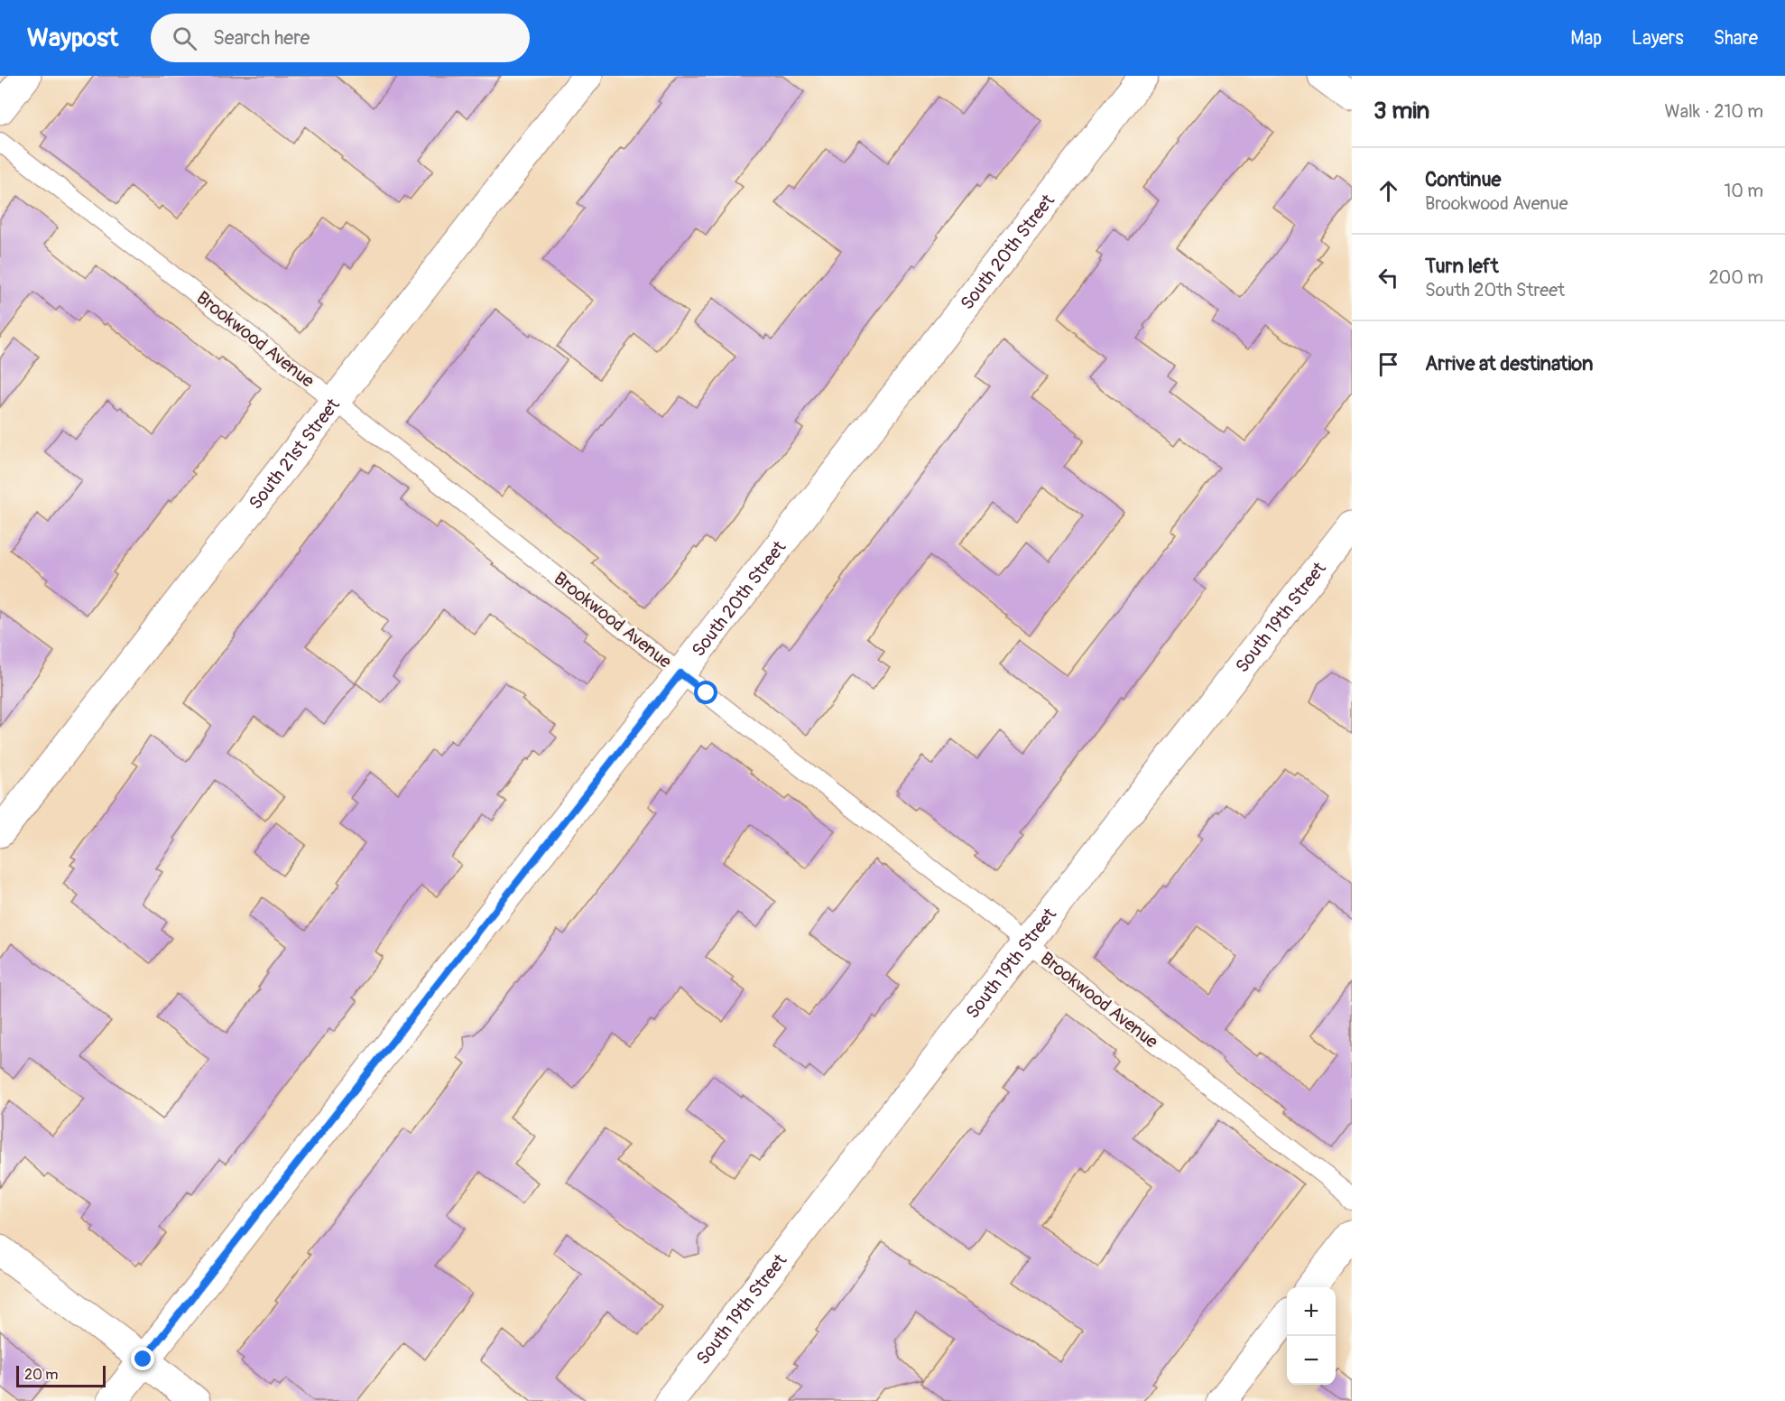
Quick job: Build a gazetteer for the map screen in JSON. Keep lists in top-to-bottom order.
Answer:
{
  "streets": {
    "street": ["South 20th Street", "South 21st Street", "South 19th Street"],
    "lane": ["Brookwood Avenue"]
  },
  "crossings": [
    ["South 20th Street", "Brookwood Avenue"],
    ["Brookwood Avenue", "South 21st Street"],
    ["Brookwood Avenue", "South 19th Street"]
  ],
  "scale_bar": "20 m",
  "page": {
    "header": "Waypost",
    "search": "Search here",
    "nav": ["Map", "Layers", "Share"],
    "heading": ["3 min", "Walk · 210 m"],
    "list": [
      ["Continue", "Brookwood Avenue", "10 m"],
      ["Turn left", "South 20th Street", "200 m"],
      "Arrive at destination"
    ],
    "map_buttons": ["+", "−"],
    "scale": "20 m"
  }
}
